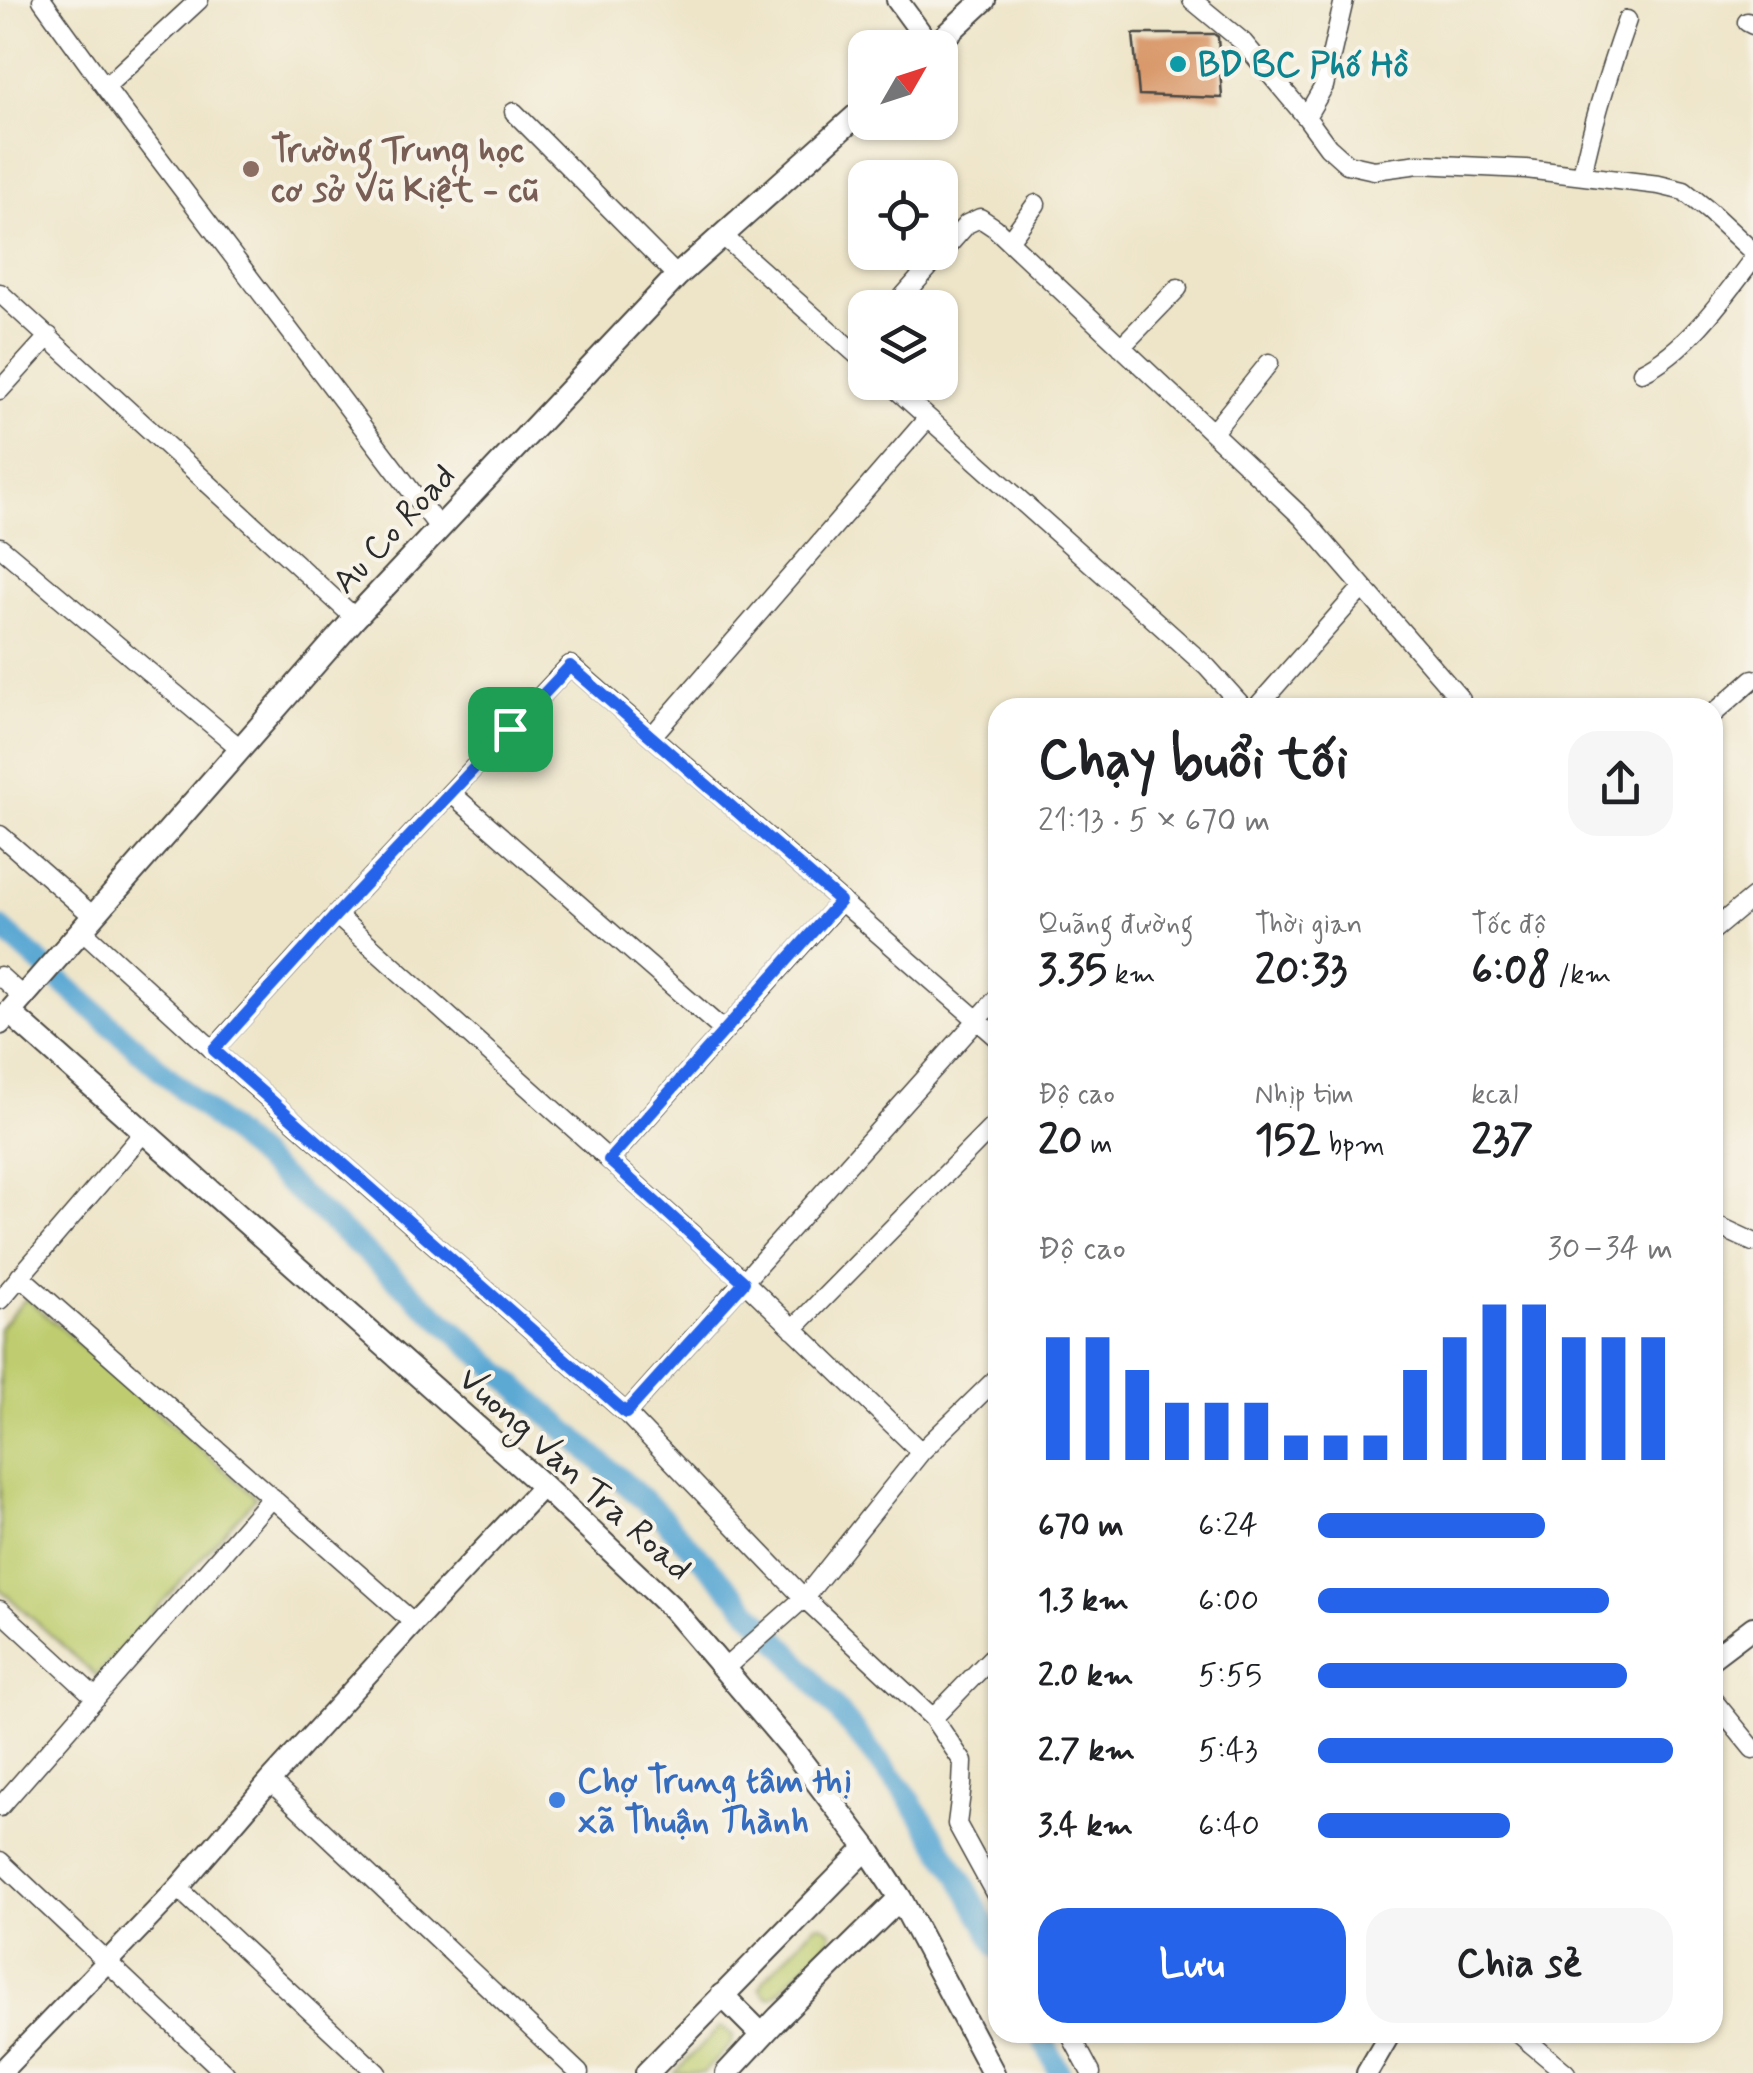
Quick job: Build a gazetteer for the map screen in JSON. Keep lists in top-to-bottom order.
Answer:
{
  "streets": {
    "main road": ["Au Co Road", "Vuong Van Tra Road"]
  },
  "crossings": [
    ["Au Co Road", "Vuong Van Tra Road"]
  ],
  "places": ["BD BC Phố Hồ", "Trường Trung học cơ sở Vũ Kiệt - cũ", "Chợ Trung tâm thị xã Thuận Thành"],
  "north": "top right",
  "page": {
    "heading": ["Chạy buổi tối", "21:13 · 5 × 670 m"],
    "stats": [
      ["Quãng đường", "3.35 km"],
      ["Thời gian", "20:33"],
      ["Tốc độ", "6:08 /km"],
      ["Độ cao", "20 m"],
      ["Nhịp tim", "152 bpm"],
      ["kcal", "237"]
    ],
    "chart": ["Độ cao", "30–34 m"],
    "list": [
      {
        "name": "670 m",
        "note": "6:24"
      },
      {
        "name": "1.3 km",
        "note": "6:00"
      },
      {
        "name": "2.0 km",
        "note": "5:55"
      },
      {
        "name": "2.7 km",
        "note": "5:43"
      },
      {
        "name": "3.4 km",
        "note": "6:40"
      }
    ],
    "buttons": ["Lưu", "Chia sẻ"]
  }
}
